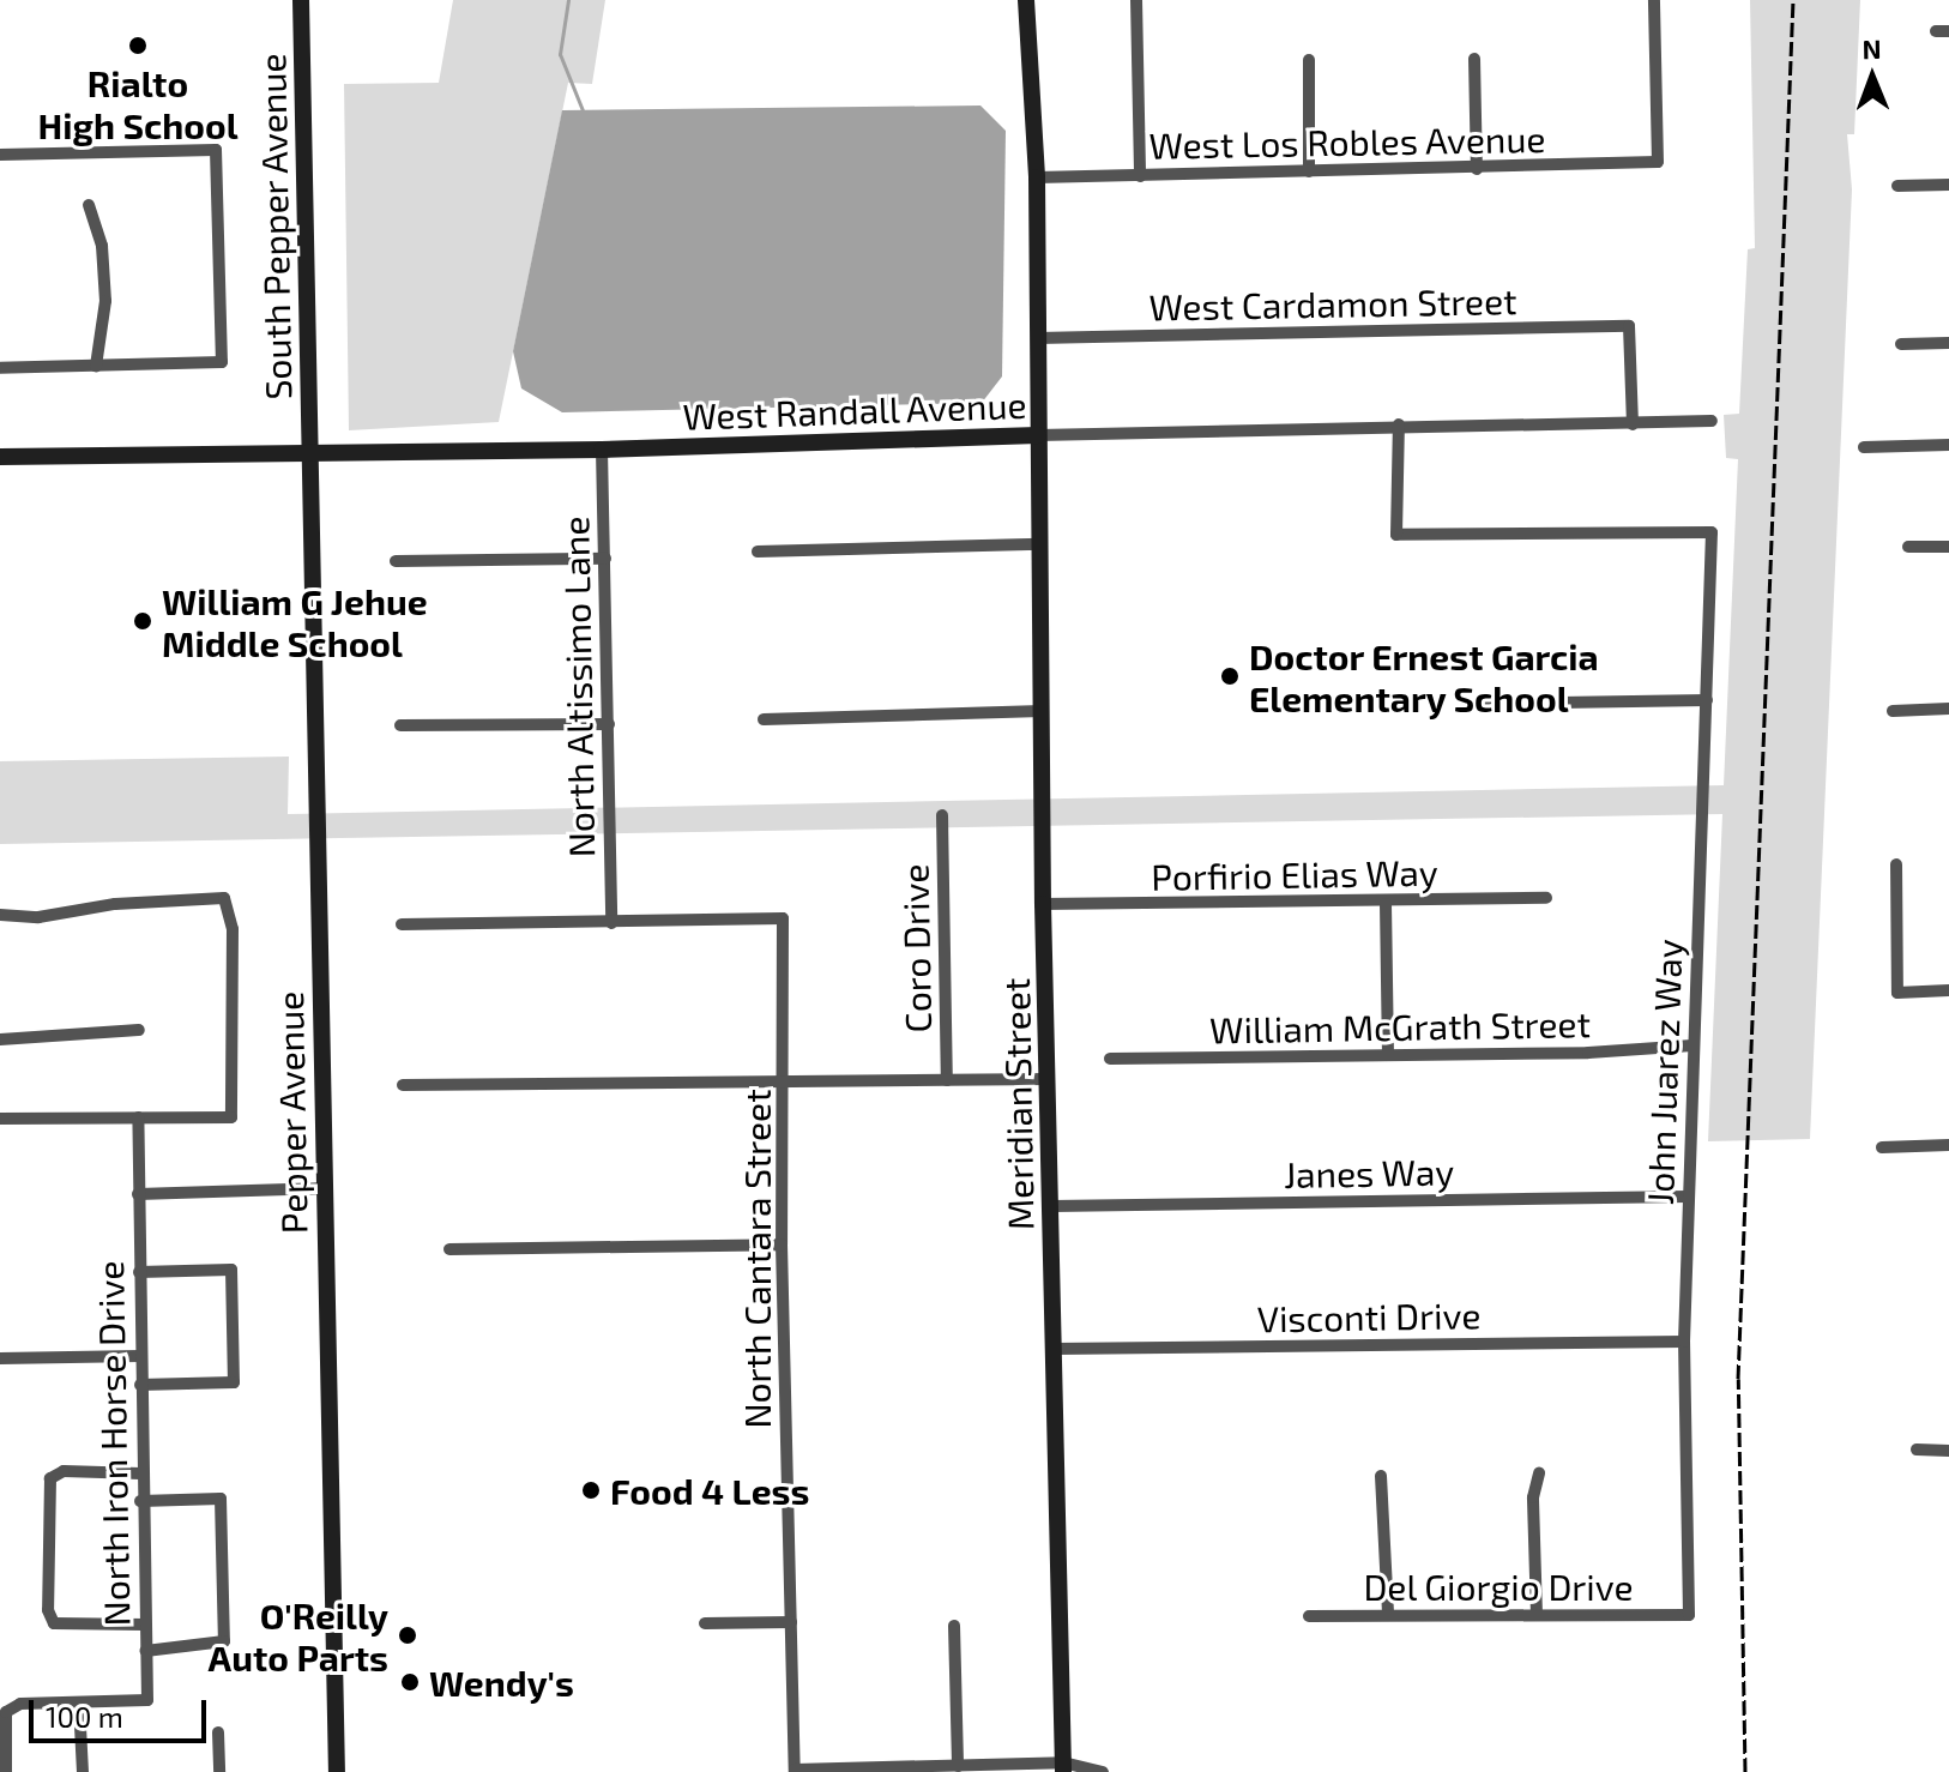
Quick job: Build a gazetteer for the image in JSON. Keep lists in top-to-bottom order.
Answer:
{
  "streets": {
    "street": [
      "West Los Robles Avenue",
      "South Pepper Avenue",
      "West Cardamon Street",
      "West Randall Avenue",
      "North Altissimo Lane",
      "Porfirio Elias Way",
      "Coro Drive",
      "William McGrath Street",
      "John Juarez Way",
      "Meridian Street",
      "Pepper Avenue",
      "Janes Way",
      "North Cantara Street",
      "Visconti Drive",
      "North Iron Horse Drive",
      "Del Giorgio Drive"
    ]
  },
  "crossings": [
    ["West Los Robles Avenue", "Meridian Street"],
    ["South Pepper Avenue", "West Randall Avenue"],
    ["South Pepper Avenue", "Pepper Avenue"],
    ["West Cardamon Street", "West Randall Avenue"],
    ["West Cardamon Street", "Meridian Street"],
    ["West Randall Avenue", "North Altissimo Lane"],
    ["West Randall Avenue", "John Juarez Way"],
    ["West Randall Avenue", "Meridian Street"],
    ["West Randall Avenue", "Pepper Avenue"],
    ["North Altissimo Lane", "North Cantara Street"],
    ["Porfirio Elias Way", "Meridian Street"],
    ["William McGrath Street", "John Juarez Way"],
    ["John Juarez Way", "Janes Way"],
    ["John Juarez Way", "Visconti Drive"],
    ["John Juarez Way", "Del Giorgio Drive"],
    ["Meridian Street", "Janes Way"],
    ["Meridian Street", "Visconti Drive"]
  ],
  "places": [
    "Rialto High School",
    "William G Jehue Middle School",
    "Doctor Ernest Garcia Elementary School",
    "Food 4 Less",
    "O'Reilly Auto Parts",
    "Wendy's"
  ],
  "scale_bar": "100 m",
  "north": "top"
}
